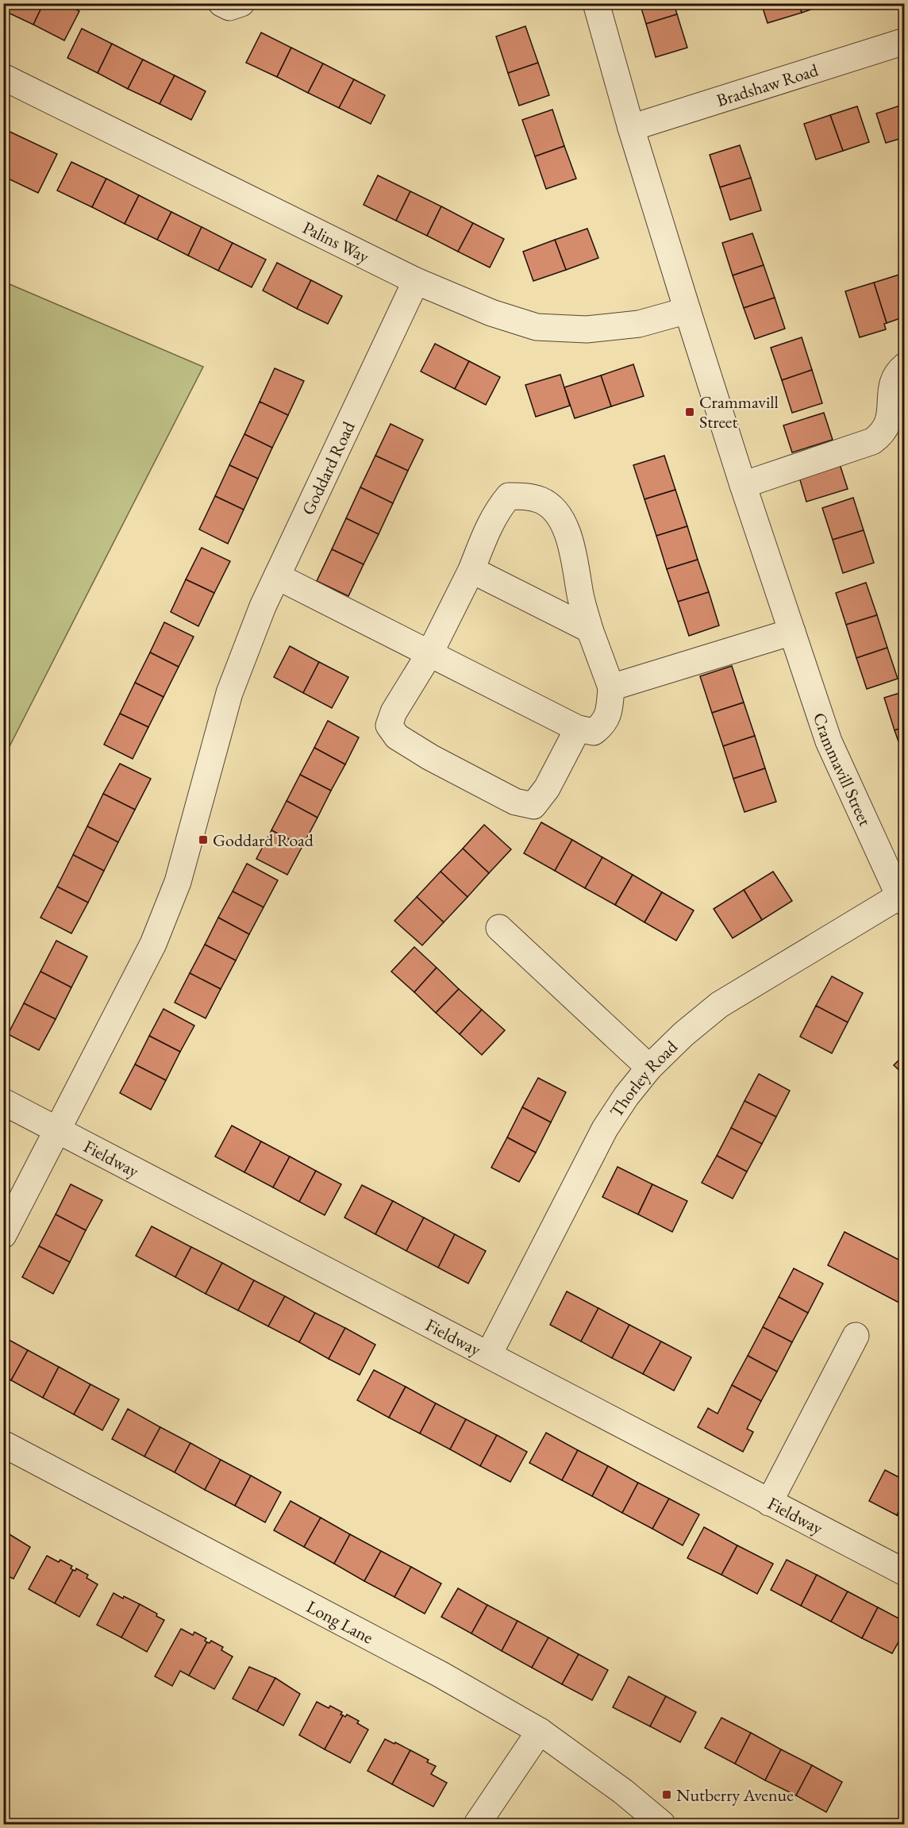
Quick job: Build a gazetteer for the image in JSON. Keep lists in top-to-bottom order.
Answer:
{
  "streets": {
    "street": [
      "Bradshaw Road",
      "Palins Way",
      "Goddard Road",
      "Crammavill Street",
      "Thorley Road",
      "Fieldway",
      "Long Lane"
    ]
  },
  "crossings": [
    ["Bradshaw Road", "Crammavill Street"],
    ["Palins Way", "Goddard Road"],
    ["Palins Way", "Crammavill Street"],
    ["Goddard Road", "Fieldway"],
    ["Crammavill Street", "Thorley Road"],
    ["Thorley Road", "Fieldway"]
  ],
  "places": {
    "transit": ["Crammavill Street", "Goddard Road", "Nutberry Avenue"]
  }
}
